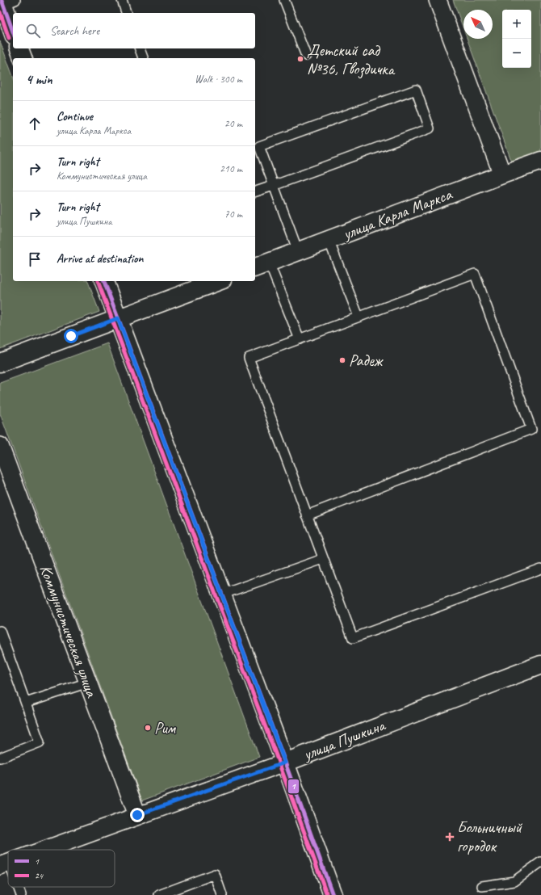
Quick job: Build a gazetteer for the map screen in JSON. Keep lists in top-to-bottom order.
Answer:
{
  "streets": {
    "street": ["улица Карла Маркса", "Коммунистическая улица", "улица Пушкина"]
  },
  "crossings": [
    ["Коммунистическая улица", "улица Пушкина"]
  ],
  "places": {
    "other": ["Детский сад №36, Гвоздичка", "Радеж", "Рим"],
    "health": ["Больничный городок"]
  },
  "lines": ["transit line 1", "transit line 24"],
  "legend": ["1", "24"],
  "north": "top left",
  "page": {
    "map_buttons": ["+", "−"],
    "search": "Search here",
    "heading": ["4 min", "Walk · 300 m"],
    "list": [
      ["Continue", "улица Карла Маркса", "20 m"],
      ["Turn right", "Коммунистическая улица", "210 m"],
      ["Turn right", "улица Пушкина", "70 m"],
      "Arrive at destination"
    ]
  }
}
